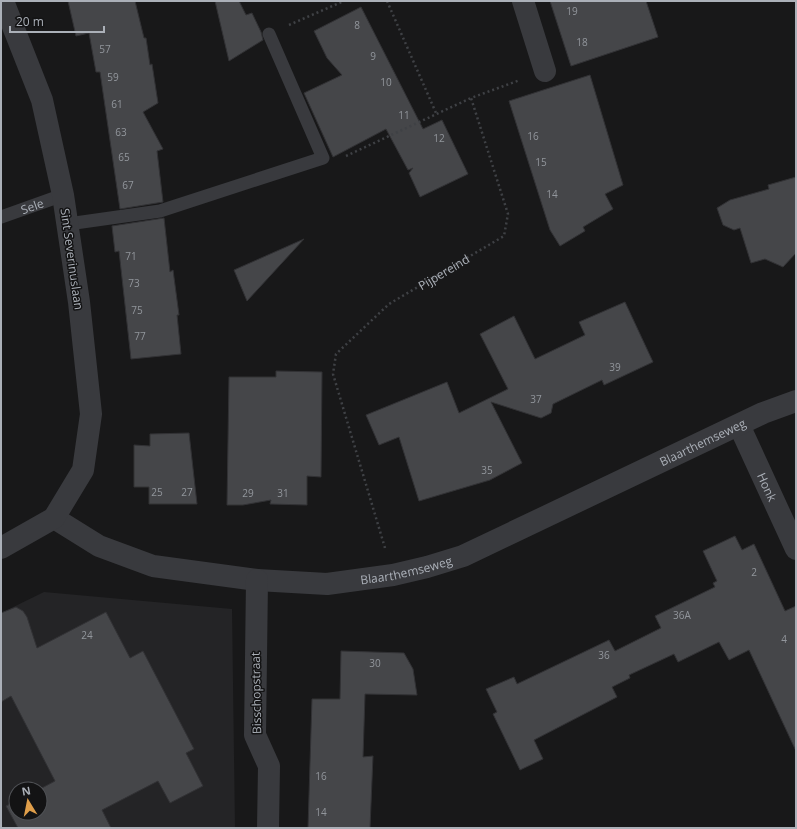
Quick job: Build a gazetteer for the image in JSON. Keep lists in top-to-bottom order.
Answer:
{
  "streets": {
    "street": [
      "Sint Severinuslaan",
      "Blaarthemseweg",
      "Honk",
      "Bisschopstraat"
    ],
    "lane": ["Sele"],
    "path": ["Pijpereind"]
  },
  "crossings": [
    ["Sele", "Sint Severinuslaan"],
    ["Sint Severinuslaan", "Blaarthemseweg"],
    ["Pijpereind", "Blaarthemseweg"],
    ["Blaarthemseweg", "Honk"],
    ["Blaarthemseweg", "Bisschopstraat"]
  ],
  "house_numbers": [
    "19",
    "8",
    "18",
    "57",
    "9",
    "59",
    "10",
    "61",
    "11",
    "63",
    "16",
    "12",
    "65",
    "15",
    "67",
    "14",
    "71",
    "73",
    "75",
    "77",
    "39",
    "37",
    "35",
    "25",
    "27",
    "29",
    "31",
    "2",
    "36A",
    "24",
    "4",
    "36",
    "30",
    "16",
    "14"
  ],
  "scale_bar": "20 m",
  "north": "top"
}
